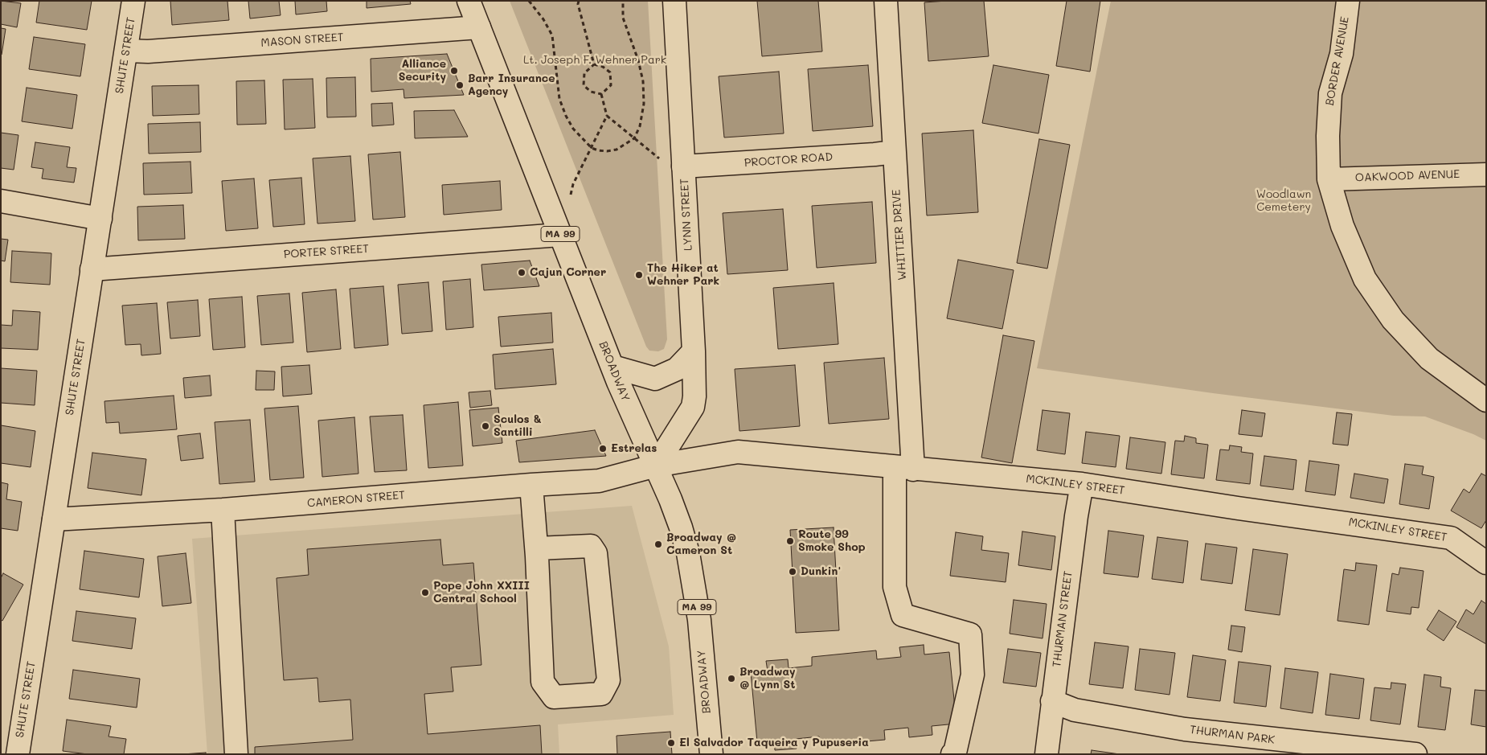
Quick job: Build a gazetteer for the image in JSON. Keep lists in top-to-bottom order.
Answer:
{
  "streets": {
    "street": [
      "MASON STREET",
      "SHUTE STREET",
      "BORDER AVENUE",
      "PROCTOR ROAD",
      "OAKWOOD AVENUE",
      "LYNN STREET",
      "MA 99",
      "WHITTIER DRIVE",
      "PORTER STREET",
      "BROADWAY",
      "MCKINLEY STREET",
      "CAMERON STREET",
      "THURMAN STREET",
      "THURMAN PARK"
    ]
  },
  "crossings": [
    ["MASON STREET", "SHUTE STREET"],
    ["MASON STREET", "BROADWAY"],
    ["SHUTE STREET", "PORTER STREET"],
    ["SHUTE STREET", "CAMERON STREET"],
    ["BORDER AVENUE", "OAKWOOD AVENUE"],
    ["PROCTOR ROAD", "LYNN STREET"],
    ["PROCTOR ROAD", "WHITTIER DRIVE"],
    ["LYNN STREET", "BROADWAY"],
    ["LYNN STREET", "MCKINLEY STREET"],
    ["LYNN STREET", "CAMERON STREET"],
    ["WHITTIER DRIVE", "MCKINLEY STREET"],
    ["PORTER STREET", "BROADWAY"],
    ["BROADWAY", "MCKINLEY STREET"],
    ["BROADWAY", "CAMERON STREET"],
    ["MCKINLEY STREET", "CAMERON STREET"],
    ["MCKINLEY STREET", "THURMAN STREET"],
    ["THURMAN STREET", "THURMAN PARK"]
  ],
  "parks": ["Lt. Joseph F. Wehner Park", "Woodlawn Cemetery"],
  "places": [
    "Alliance Security",
    "Barr Insurance Agency",
    "Cajun Corner",
    "The Hiker at Wehner Park",
    "Sculos & Santilli",
    "Estrelas",
    "Route 99 Smoke Shop",
    "Broadway @ Cameron St",
    "Dunkin'",
    "Pope John XXIII Central School",
    "Broadway @ Lynn St",
    "El Salvador Taqueira y Pupuseria"
  ]
}
